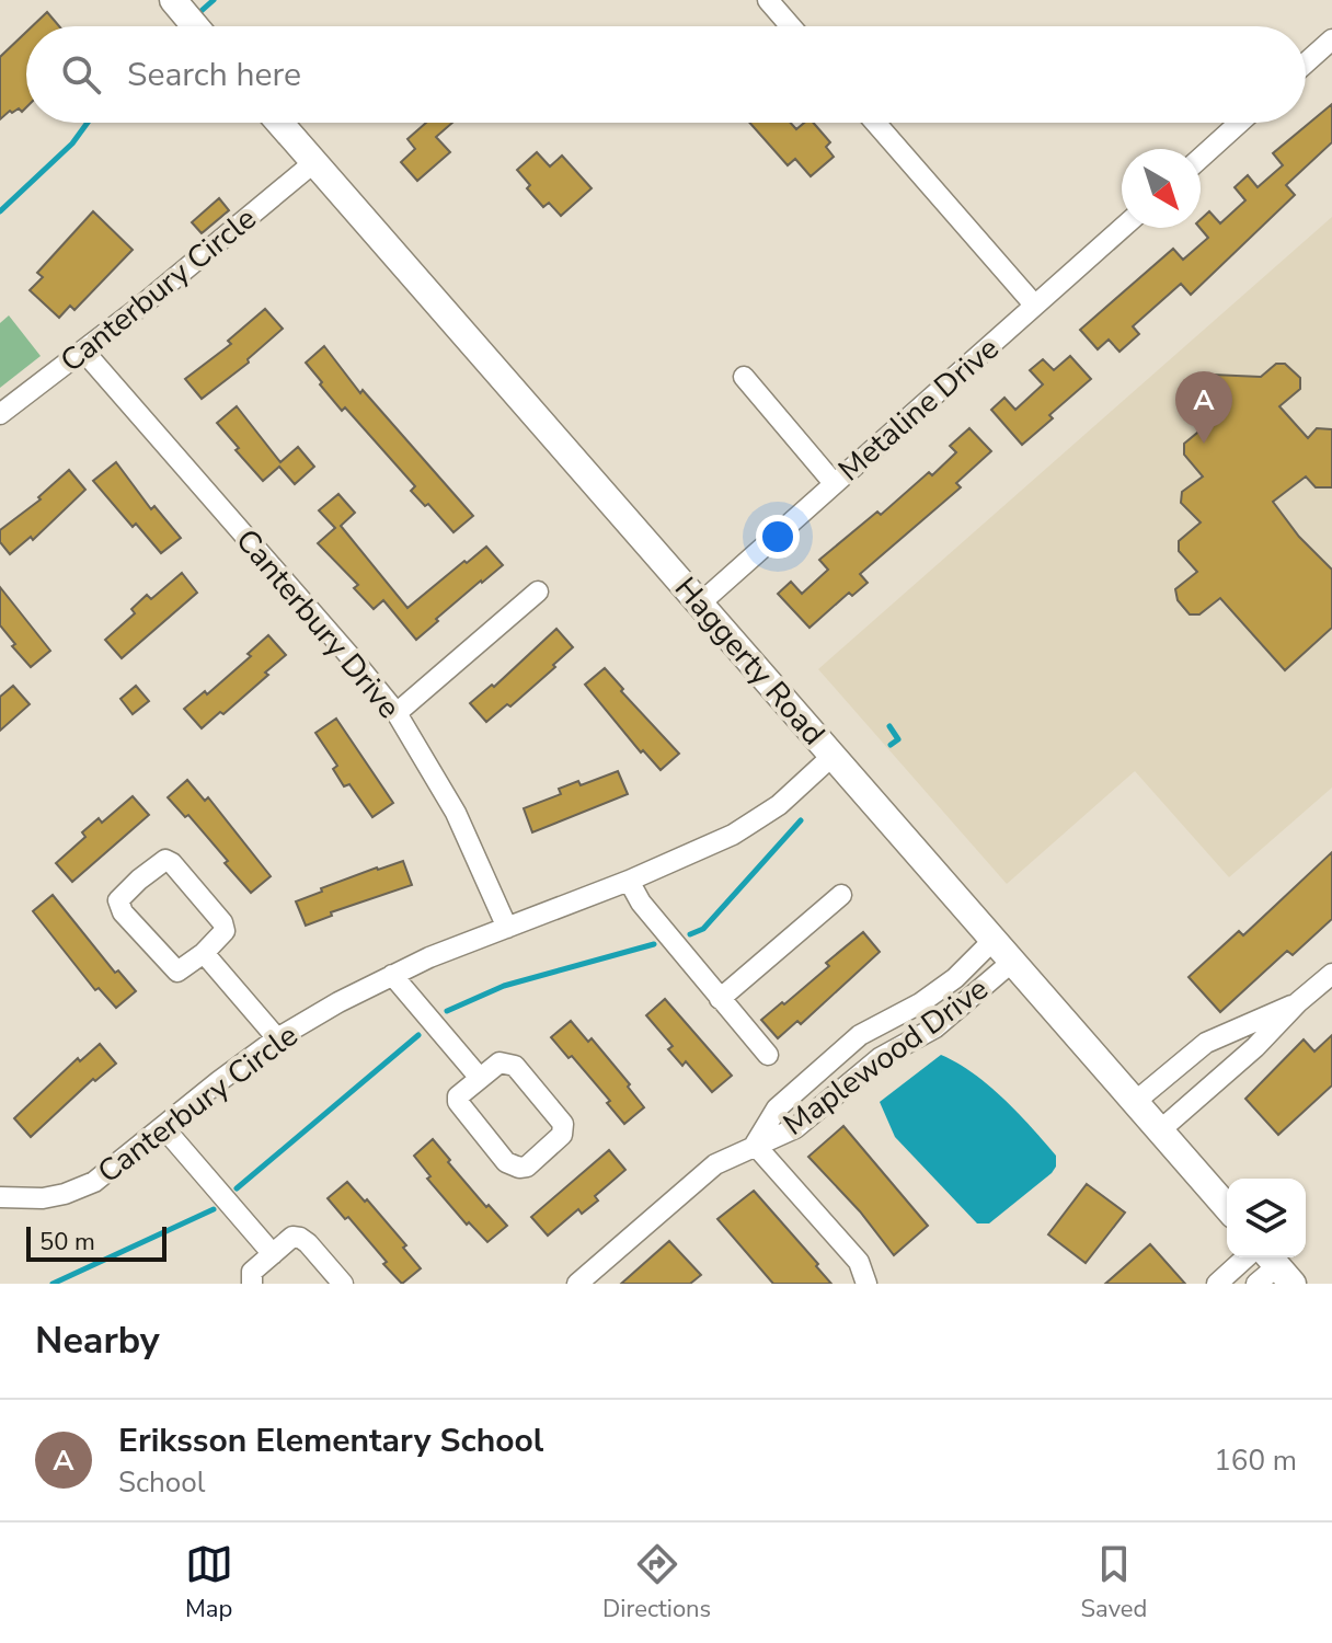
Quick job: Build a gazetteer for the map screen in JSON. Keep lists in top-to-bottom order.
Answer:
{
  "streets": {
    "main road": ["Haggerty Road"],
    "street": [
      "Canterbury Circle",
      "Metaline Drive",
      "Canterbury Drive",
      "Maplewood Drive"
    ]
  },
  "crossings": [
    ["Canterbury Circle", "Canterbury Drive"],
    ["Canterbury Circle", "Haggerty Road"],
    ["Metaline Drive", "Haggerty Road"],
    ["Haggerty Road", "Maplewood Drive"]
  ],
  "scale_bar": "50 m",
  "north": "bottom right",
  "page": {
    "search": "Search here",
    "pins": "A",
    "scale": "50 m",
    "heading": "Nearby",
    "list": [
      {
        "mark": "A",
        "name": "Eriksson Elementary School",
        "note": "School",
        "value": "160 m"
      }
    ],
    "nav": ["Map", "Directions", "Saved"]
  }
}
